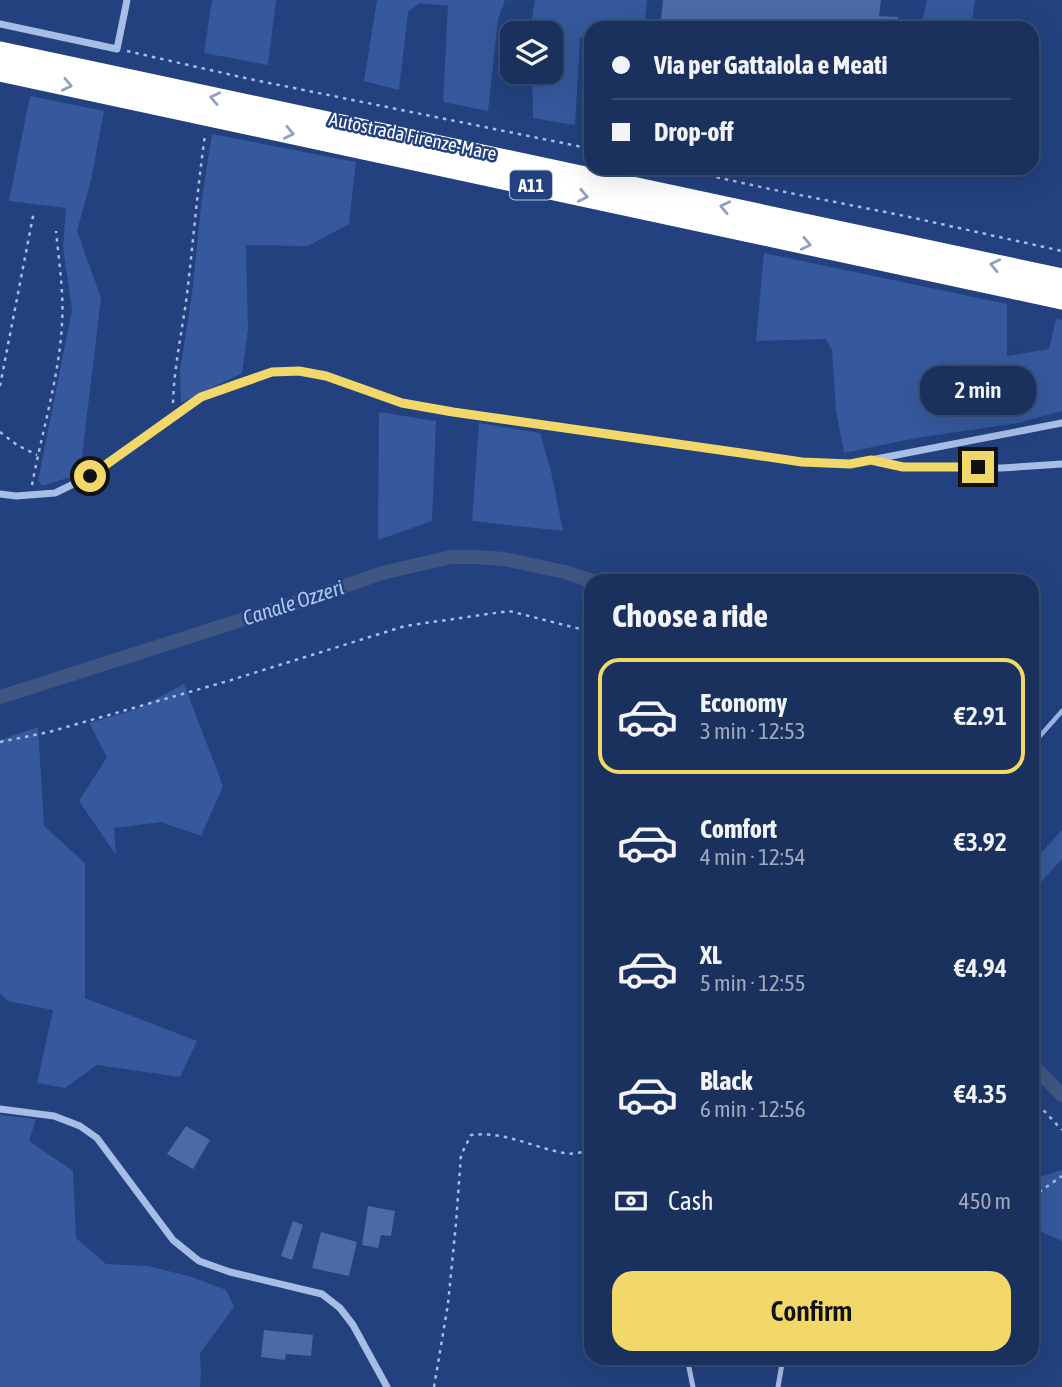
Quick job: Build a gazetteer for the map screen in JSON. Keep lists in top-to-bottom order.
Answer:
{
  "streets": {
    "highway": ["Autostrada Firenze-Mare", "A11"]
  },
  "water": ["Canale Ozzeri"],
  "page": {
    "banner": ["Via per Gattaiola e Meati", "Drop-off"],
    "bubble": "2 min",
    "heading": "Choose a ride",
    "list": [
      {
        "name": "Economy",
        "note": "3 min · 12:53",
        "value": "€2.91"
      },
      {
        "name": "Comfort",
        "note": "4 min · 12:54",
        "value": "€3.92"
      },
      {
        "name": "XL",
        "note": "5 min · 12:55",
        "value": "€4.94"
      },
      {
        "name": "Black",
        "note": "6 min · 12:56",
        "value": "€4.35"
      }
    ],
    "pay": ["Cash", "450 m"],
    "buttons": "Confirm"
  }
}
